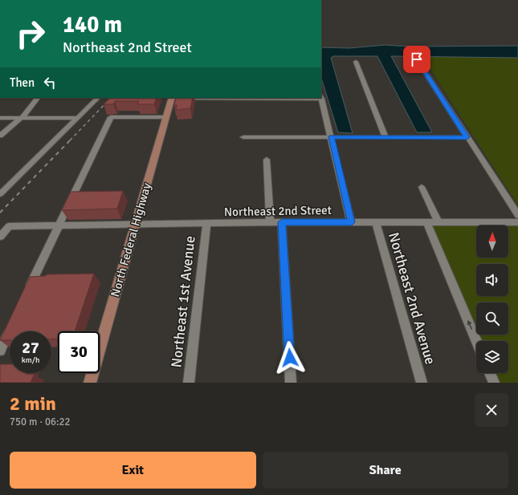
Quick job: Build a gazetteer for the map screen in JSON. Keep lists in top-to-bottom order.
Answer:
{
  "streets": {
    "main road": ["North Federal Highway"],
    "street": ["Northeast 2nd Street", "Northeast 2nd Avenue", "Northeast 1st Avenue"]
  },
  "crossings": [
    ["Northeast 2nd Street", "North Federal Highway"],
    ["Northeast 2nd Street", "Northeast 2nd Avenue"],
    ["Northeast 2nd Street", "Northeast 1st Avenue"]
  ],
  "north": "top",
  "page": {
    "turn": ["140 m", "Northeast 2nd Street"],
    "then": "Then",
    "speed": "27 km/h",
    "limit": "30",
    "heading": ["2 min", "750 m · 06:22"],
    "buttons": ["Exit", "Share"]
  }
}
